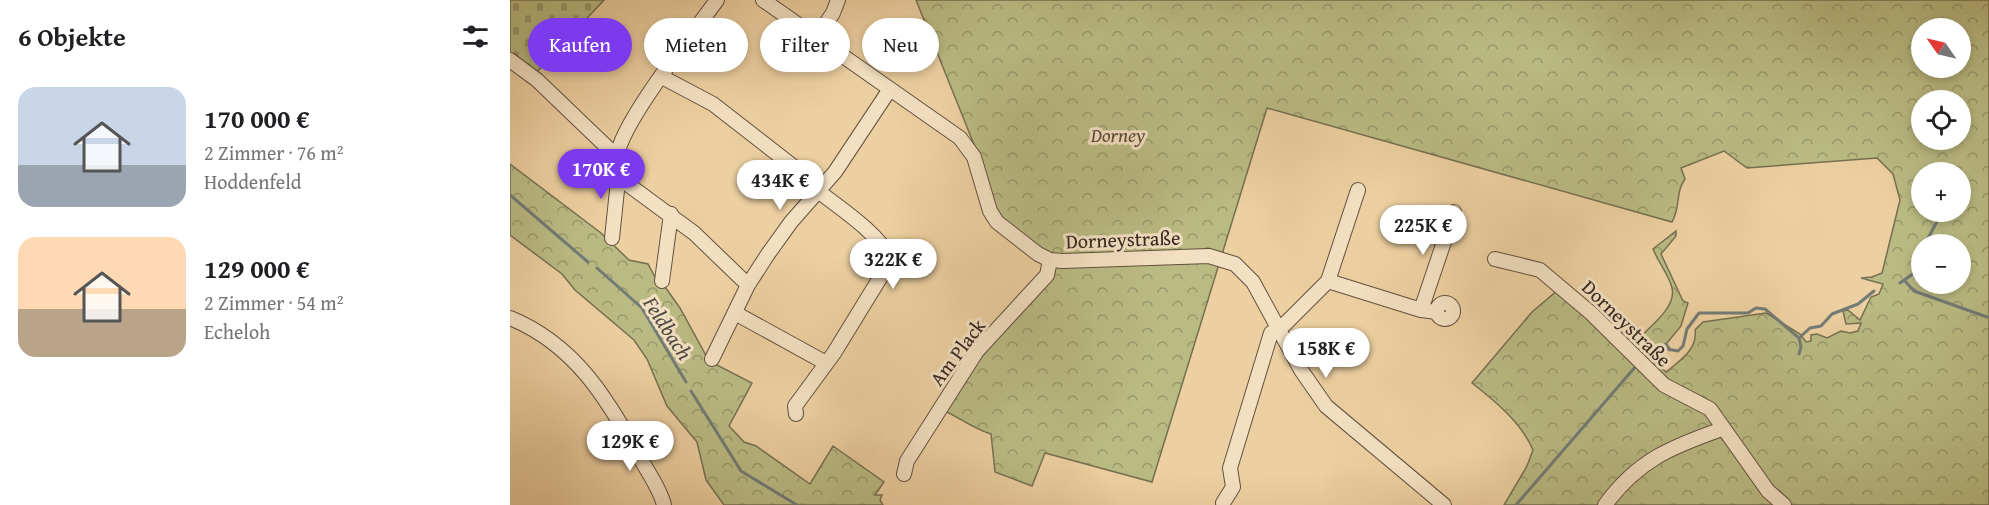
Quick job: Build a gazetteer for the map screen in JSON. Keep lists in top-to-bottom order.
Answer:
{
  "streets": {
    "street": ["Dorneystraße", "Am Plack"]
  },
  "crossings": [
    ["Dorneystraße", "Am Plack"]
  ],
  "water": ["Feldbach"],
  "parks": ["Dorney"],
  "north": "top left",
  "page": {
    "heading": "6 Objekte",
    "map_buttons": ["+", "−"],
    "chip": [
      "Kaufen",
      "Mieten",
      "Filter",
      "Neu"
    ],
    "list": [
      {
        "name": "170 000 €",
        "note": "2 Zimmer · 76 m² · Hoddenfeld"
      },
      {
        "name": "129 000 €",
        "note": "2 Zimmer · 54 m² · Echeloh"
      }
    ],
    "price": [
      "170K €",
      "434K €",
      "225K €",
      "322K €",
      "158K €",
      "129K €"
    ]
  }
}
